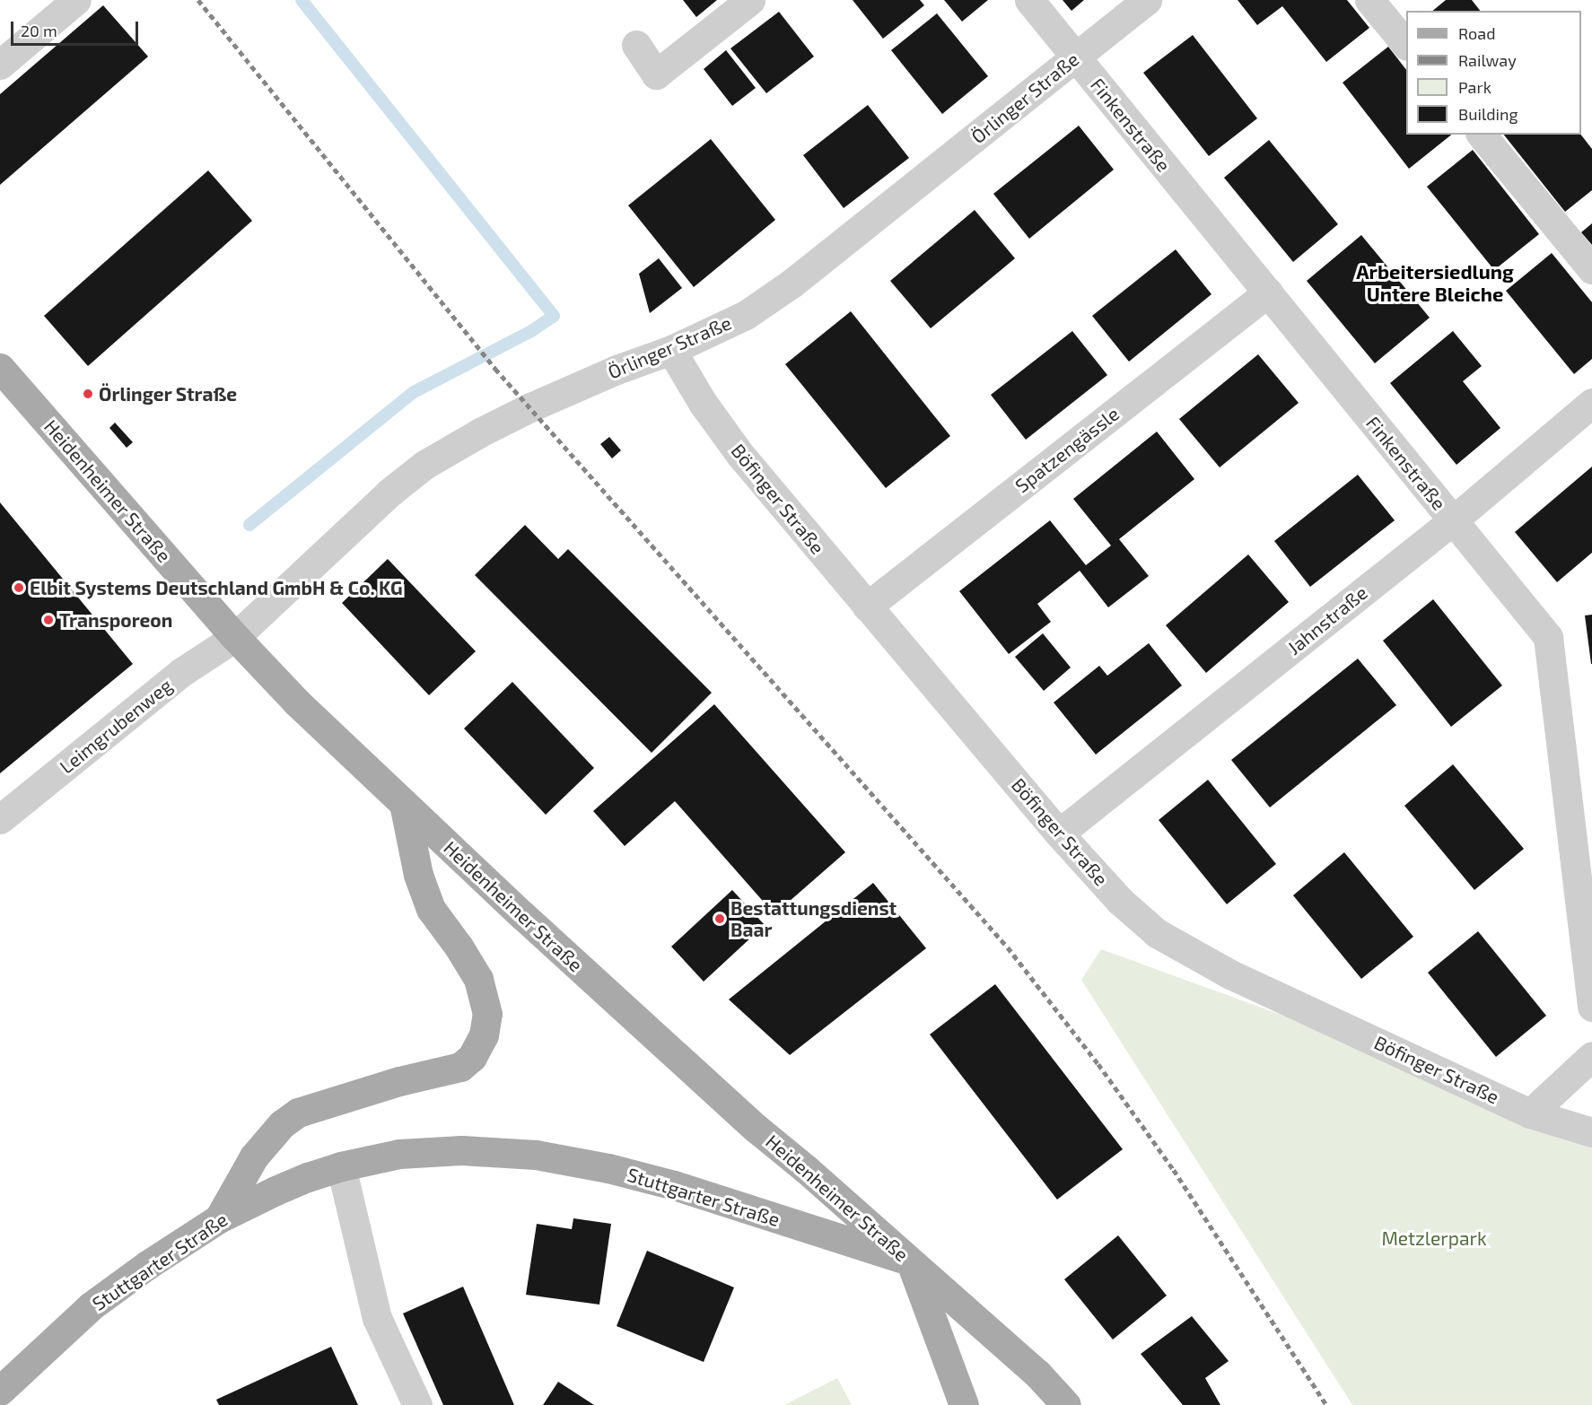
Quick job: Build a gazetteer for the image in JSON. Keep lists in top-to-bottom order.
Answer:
{
  "streets": {
    "main road": ["Heidenheimer Straße", "Stuttgarter Straße"],
    "street": [
      "Örlinger Straße",
      "Finkenstraße",
      "Spatzengässle",
      "Böfinger Straße",
      "Jahnstraße",
      "Leimgrubenweg"
    ]
  },
  "crossings": [
    ["Örlinger Straße", "Finkenstraße"],
    ["Örlinger Straße", "Heidenheimer Straße"],
    ["Örlinger Straße", "Böfinger Straße"],
    ["Örlinger Straße", "Leimgrubenweg"],
    ["Finkenstraße", "Spatzengässle"],
    ["Finkenstraße", "Jahnstraße"],
    ["Spatzengässle", "Böfinger Straße"],
    ["Heidenheimer Straße", "Leimgrubenweg"],
    ["Heidenheimer Straße", "Stuttgarter Straße"],
    ["Böfinger Straße", "Jahnstraße"]
  ],
  "districts": ["Arbeitersiedlung Untere Bleiche"],
  "parks": ["Metzlerpark"],
  "places": [
    "Örlinger Straße",
    "Elbit Systems Deutschland GmbH & Co. KG",
    "Transporeon",
    "Bestattungsdienst Baar"
  ],
  "legend": [
    "Road",
    "Railway",
    "Park",
    "Building"
  ],
  "scale_bar": "20 m"
}
